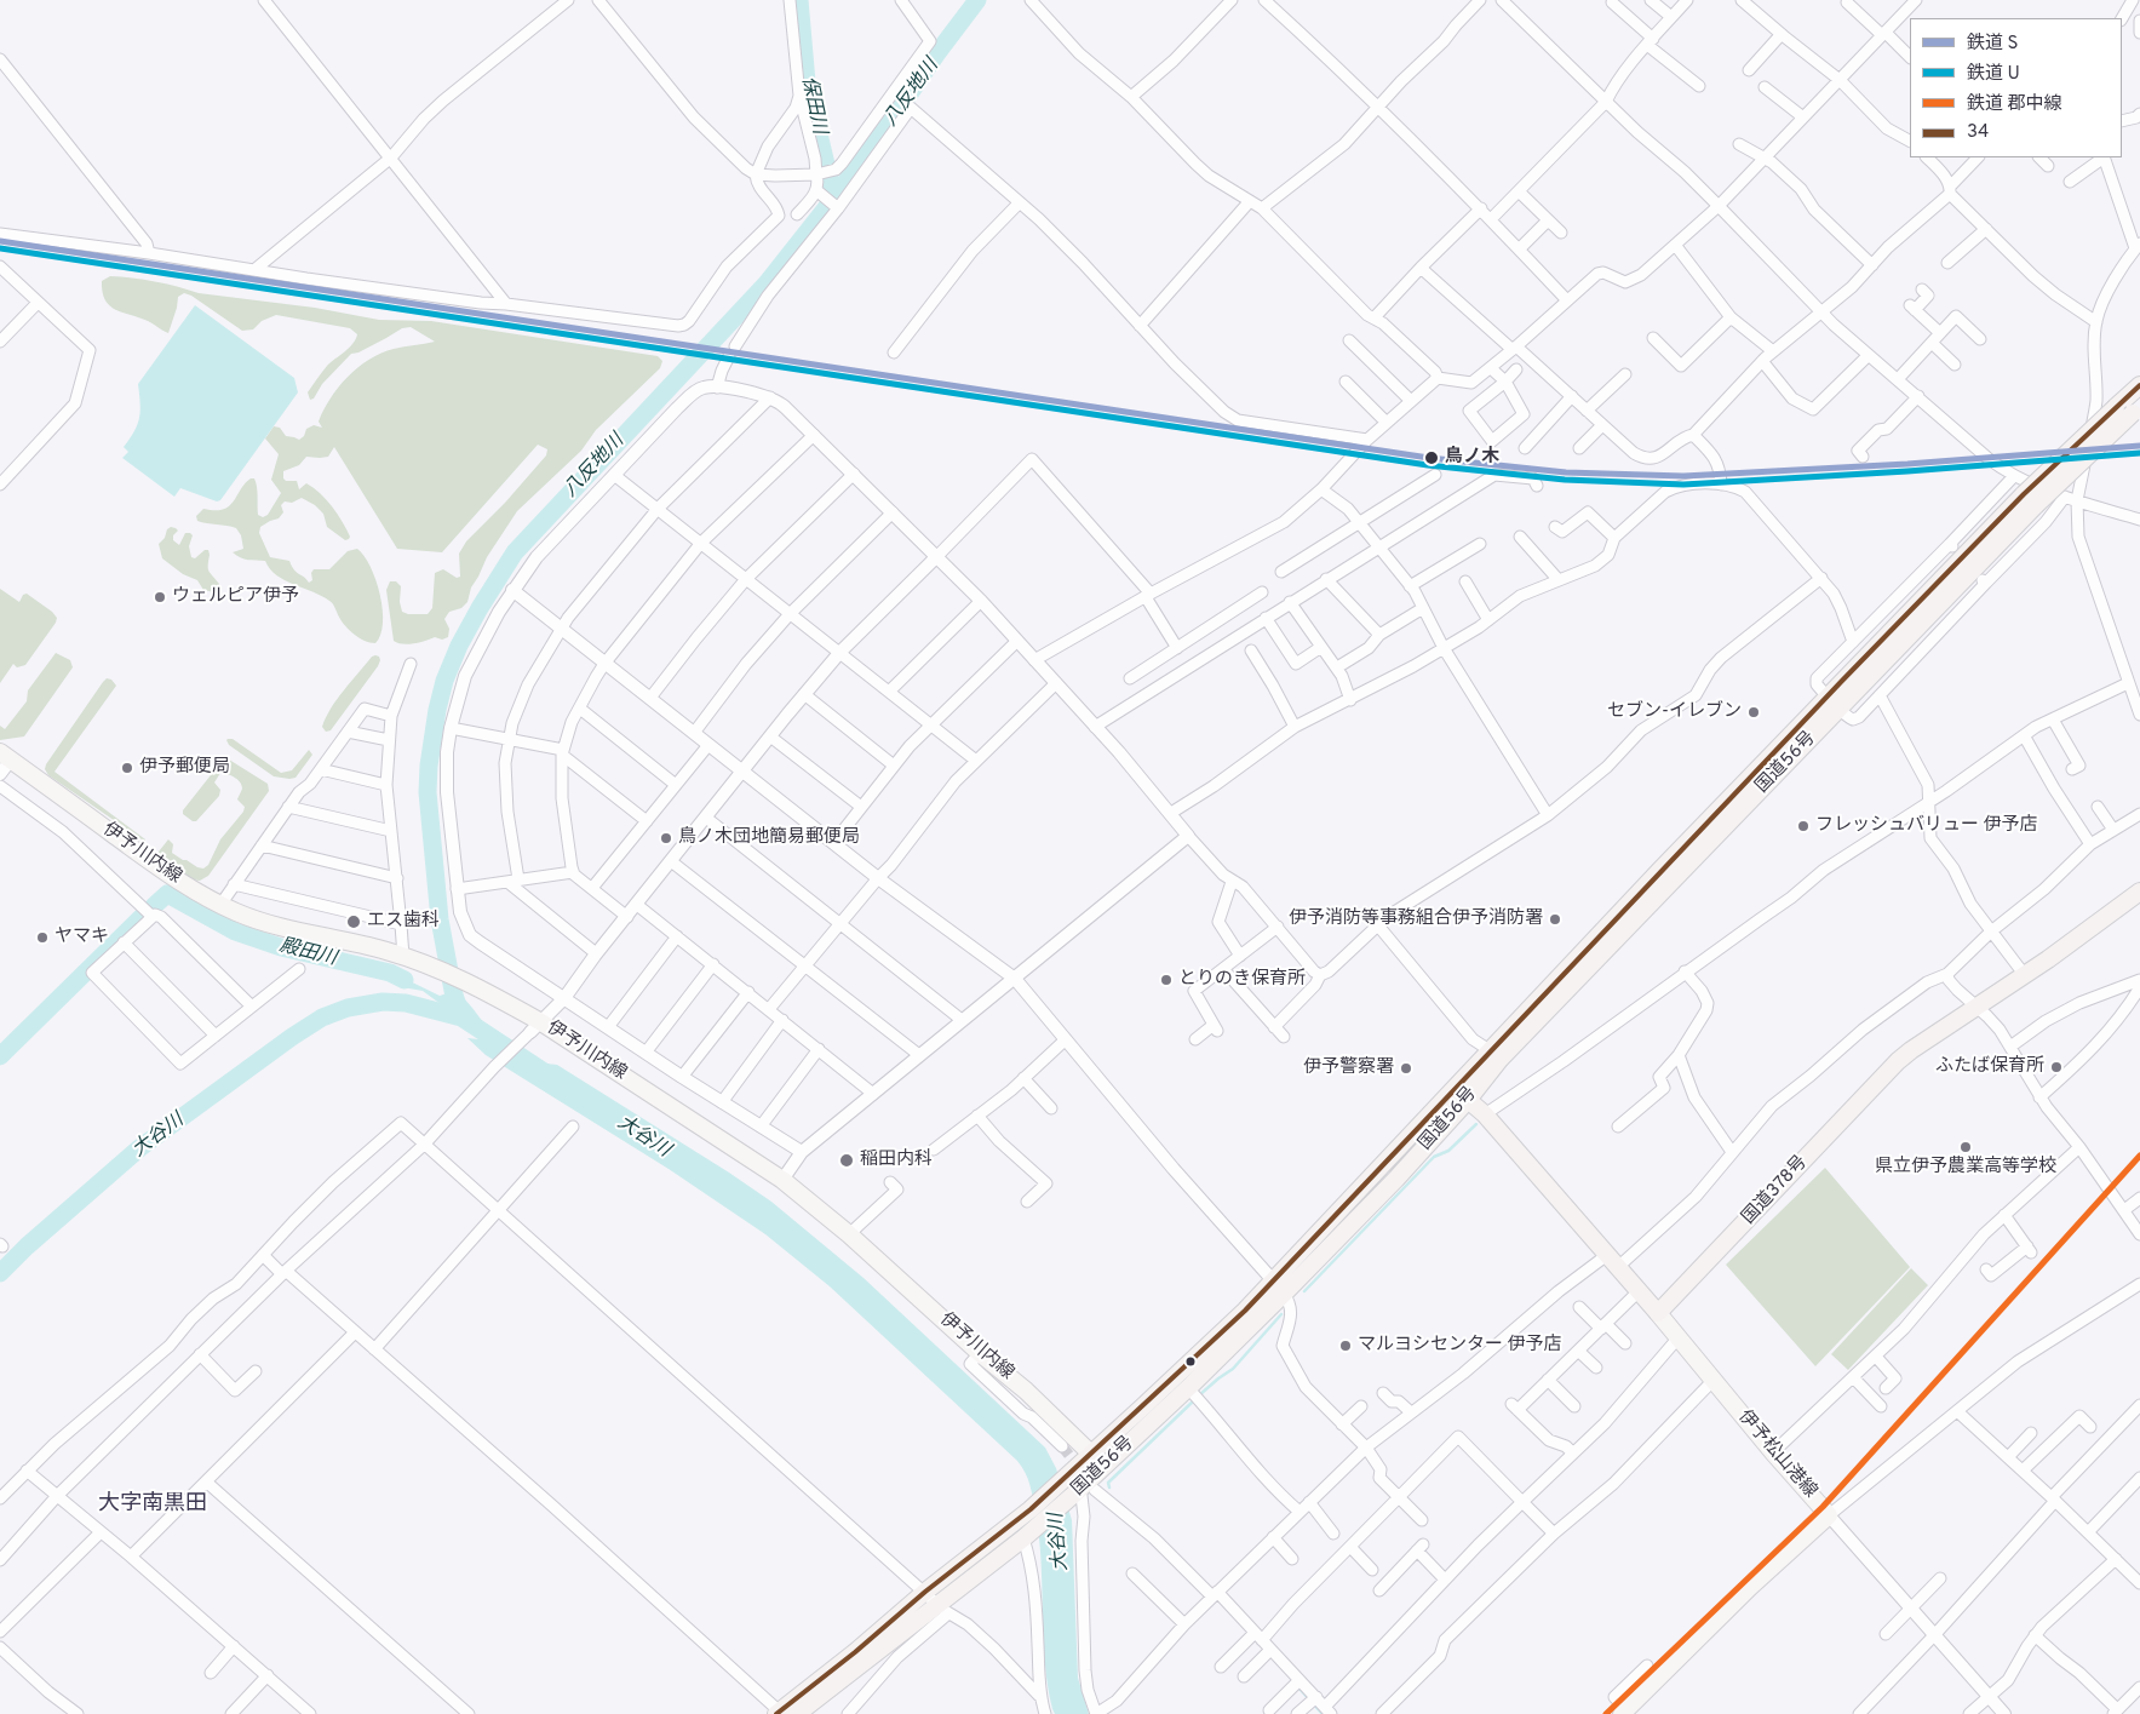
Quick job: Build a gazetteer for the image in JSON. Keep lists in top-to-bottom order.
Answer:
{
  "streets": {
    "highway": ["国道56号", "国道378号"],
    "main road": ["伊予川内線", "伊予松山港線"]
  },
  "crossings": [
    ["国道56号", "伊予川内線"],
    ["国道378号", "伊予松山港線"]
  ],
  "districts": ["大字南黒田"],
  "water": [
    "八反地川",
    "保田川",
    "殿田川",
    "大谷川"
  ],
  "places": [
    "鳥ノ木",
    "ウェルピア伊予",
    "セブン-イレブン",
    "伊予郵便局",
    "フレッシュバリュー 伊予店",
    "鳥ノ木団地簡易郵便局",
    "伊予消防等事務組合伊予消防署",
    "エス歯科",
    "ヤマキ",
    "とりのき保育所",
    "ふたば保育所",
    "伊予警察署",
    "県立伊予農業高等学校",
    "稲田内科",
    "マルヨシセンター 伊予店"
  ],
  "lines": [
    "rail line S",
    "rail line U",
    "transit line 34",
    "rail line 郡中線"
  ],
  "legend": [
    "鉄道 S",
    "鉄道 U",
    "鉄道 郡中線",
    "34"
  ]
}
